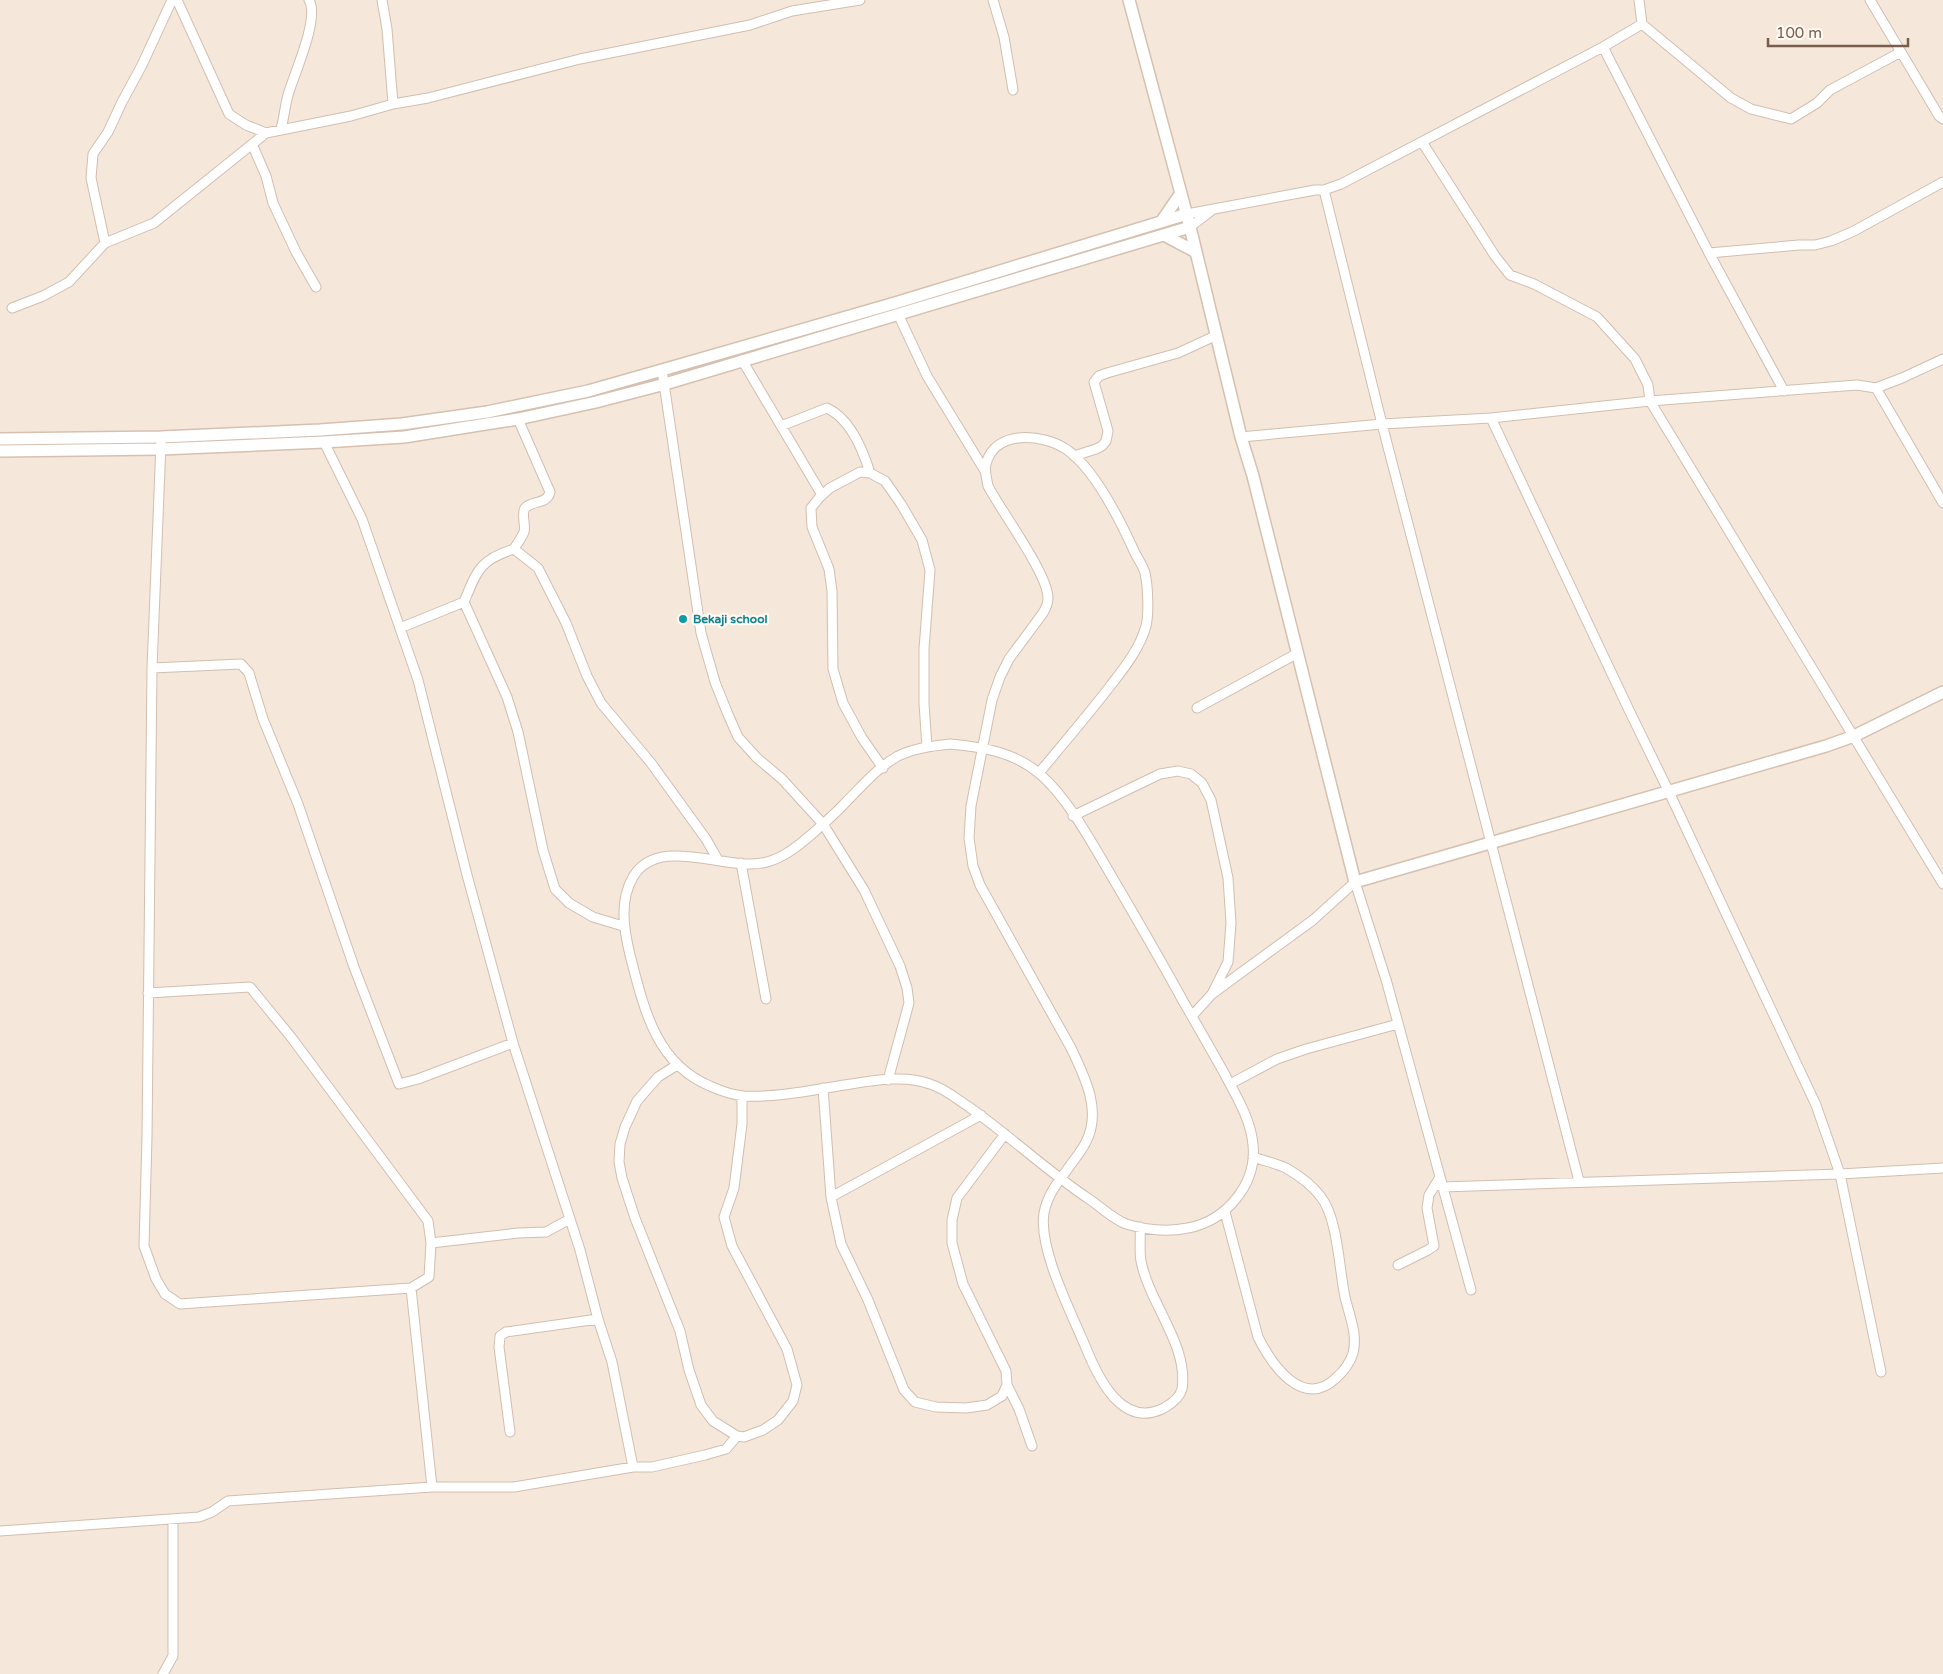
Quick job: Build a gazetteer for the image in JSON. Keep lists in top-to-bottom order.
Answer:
{
  "places": ["Bekaji school"],
  "scale_bar": "100 m"
}
